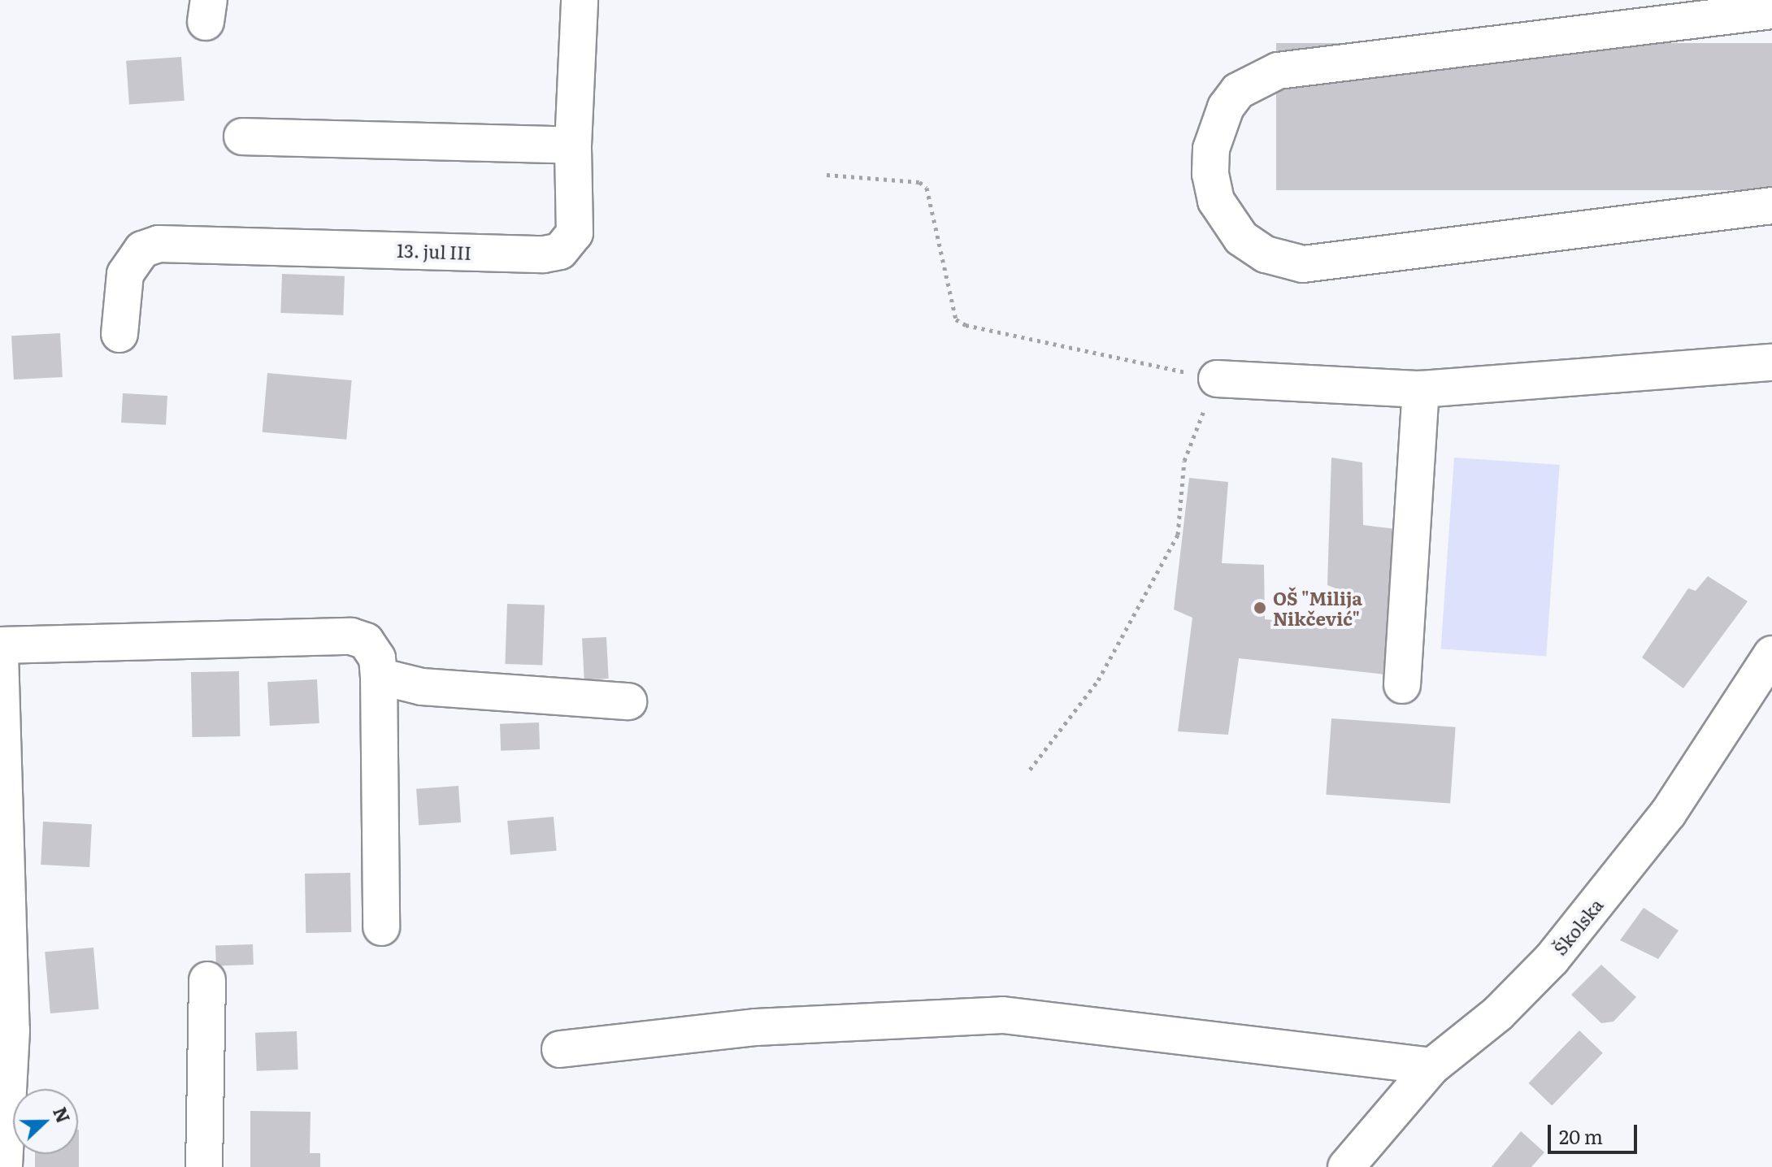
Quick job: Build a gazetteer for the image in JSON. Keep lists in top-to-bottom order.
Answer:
{
  "streets": {
    "street": ["13. jul III", "Školska"]
  },
  "places": ["OŠ \"Milija Nikčević\""],
  "scale_bar": "20 m",
  "north": "right"
}
